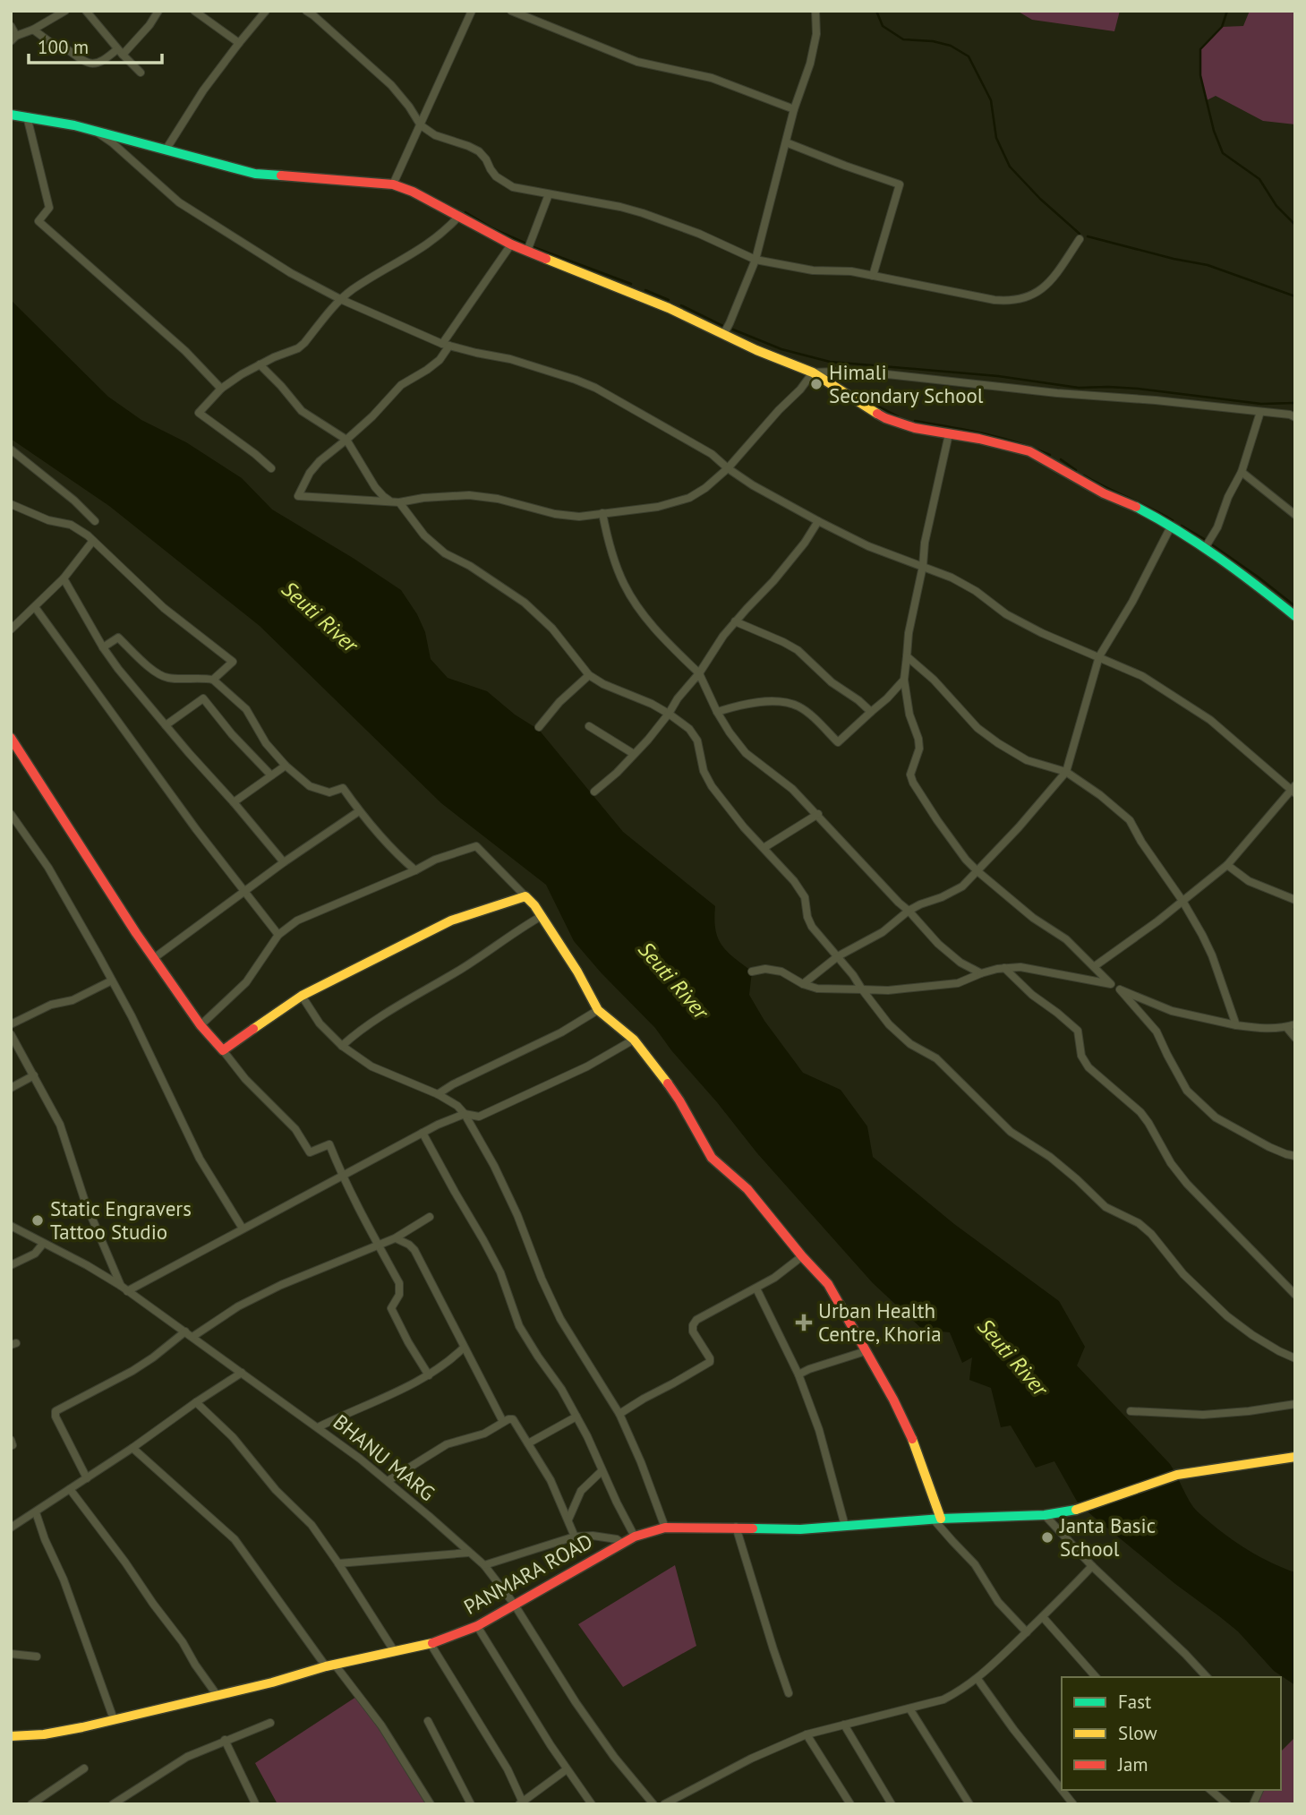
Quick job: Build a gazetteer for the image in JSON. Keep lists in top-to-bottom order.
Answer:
{
  "streets": {
    "street": ["BHANU MARG", "PANMARA ROAD"]
  },
  "crossings": [
    ["BHANU MARG", "PANMARA ROAD"]
  ],
  "water": ["Seuti River"],
  "places": {
    "other": ["Himali Secondary School", "Static Engravers Tattoo Studio", "Janta Basic School"],
    "health": ["Urban Health Centre, Khoria"]
  },
  "legend": ["Fast", "Slow", "Jam"],
  "scale_bar": "100 m"
}
